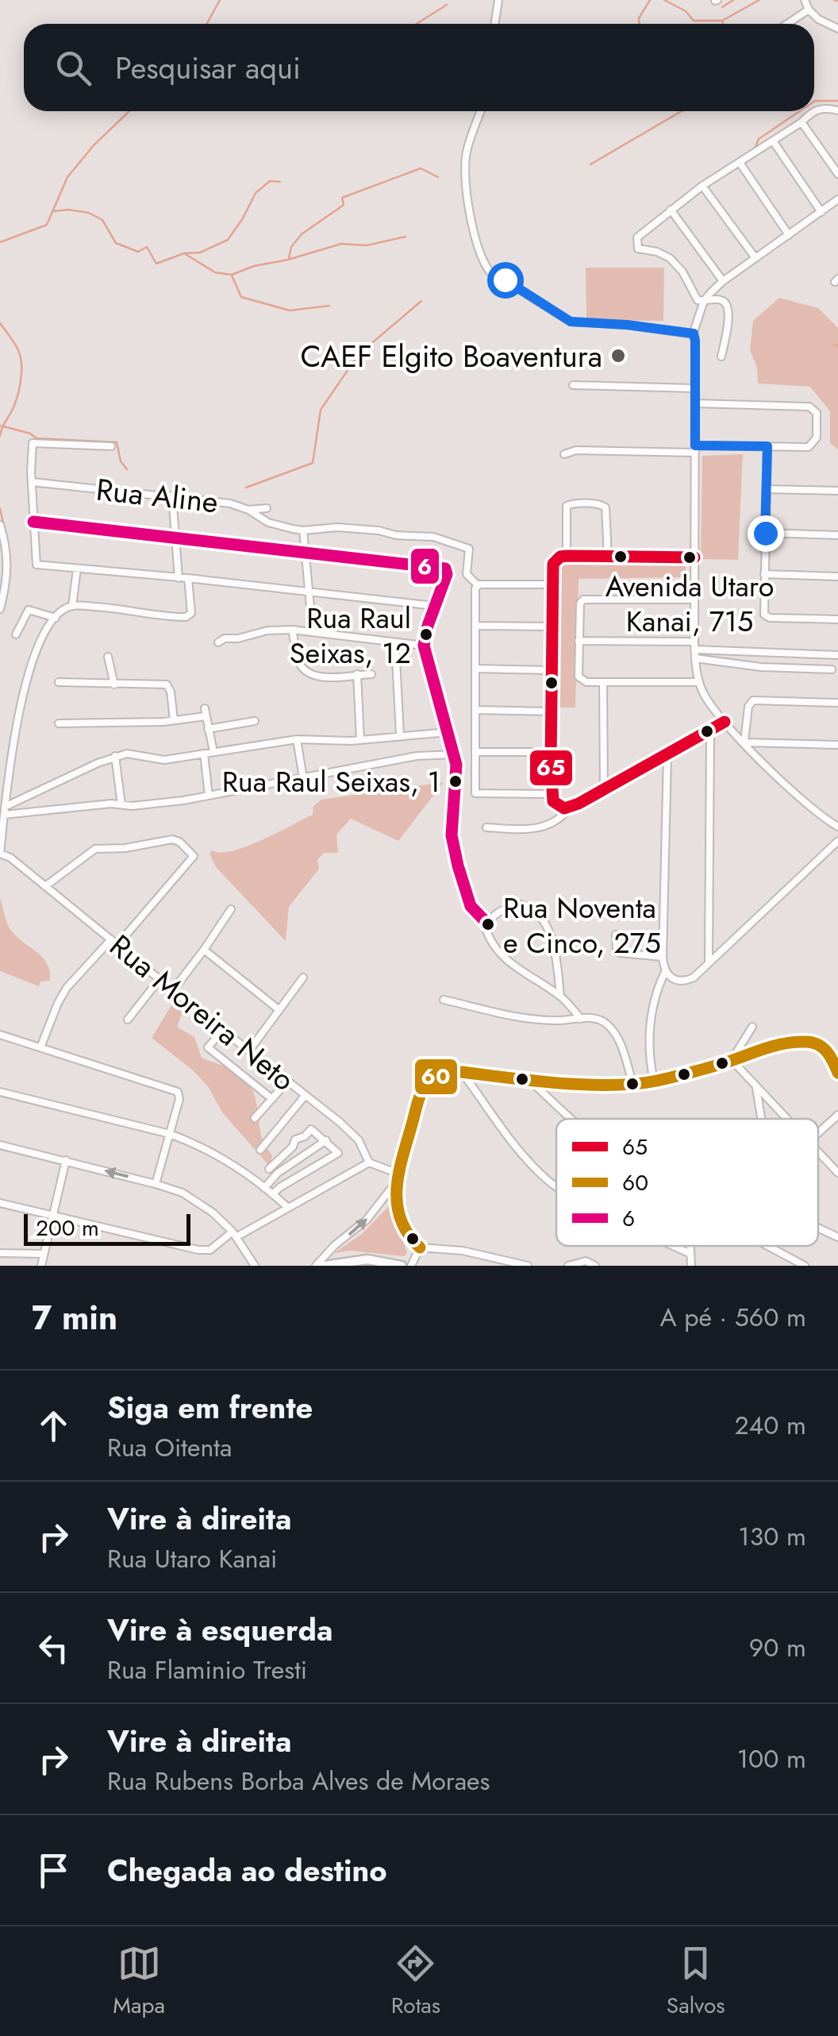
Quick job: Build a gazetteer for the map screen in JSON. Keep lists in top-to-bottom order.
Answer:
{
  "streets": {
    "street": ["Rua Aline", "Rua Moreira Neto"]
  },
  "places": [
    "CAEF Elgito Boaventura",
    "Avenida Utaro Kanai, 715",
    "Rua Raul Seixas, 12",
    "Rua Raul Seixas, 1",
    "Rua Noventa e Cinco, 275"
  ],
  "lines": ["transit line 6", "transit line 65", "transit line 60"],
  "legend": ["65", "60", "6"],
  "scale_bar": "200 m",
  "page": {
    "search": "Pesquisar aqui",
    "scale": "200 m",
    "heading": ["7 min", "A pé · 560 m"],
    "list": [
      ["Siga em frente", "Rua Oitenta", "240 m"],
      ["Vire à direita", "Rua Utaro Kanai", "130 m"],
      ["Vire à esquerda", "Rua Flaminio Tresti", "90 m"],
      ["Vire à direita", "Rua Rubens Borba Alves de Moraes", "100 m"],
      "Chegada ao destino"
    ],
    "nav": ["Mapa", "Rotas", "Salvos"]
  }
}
